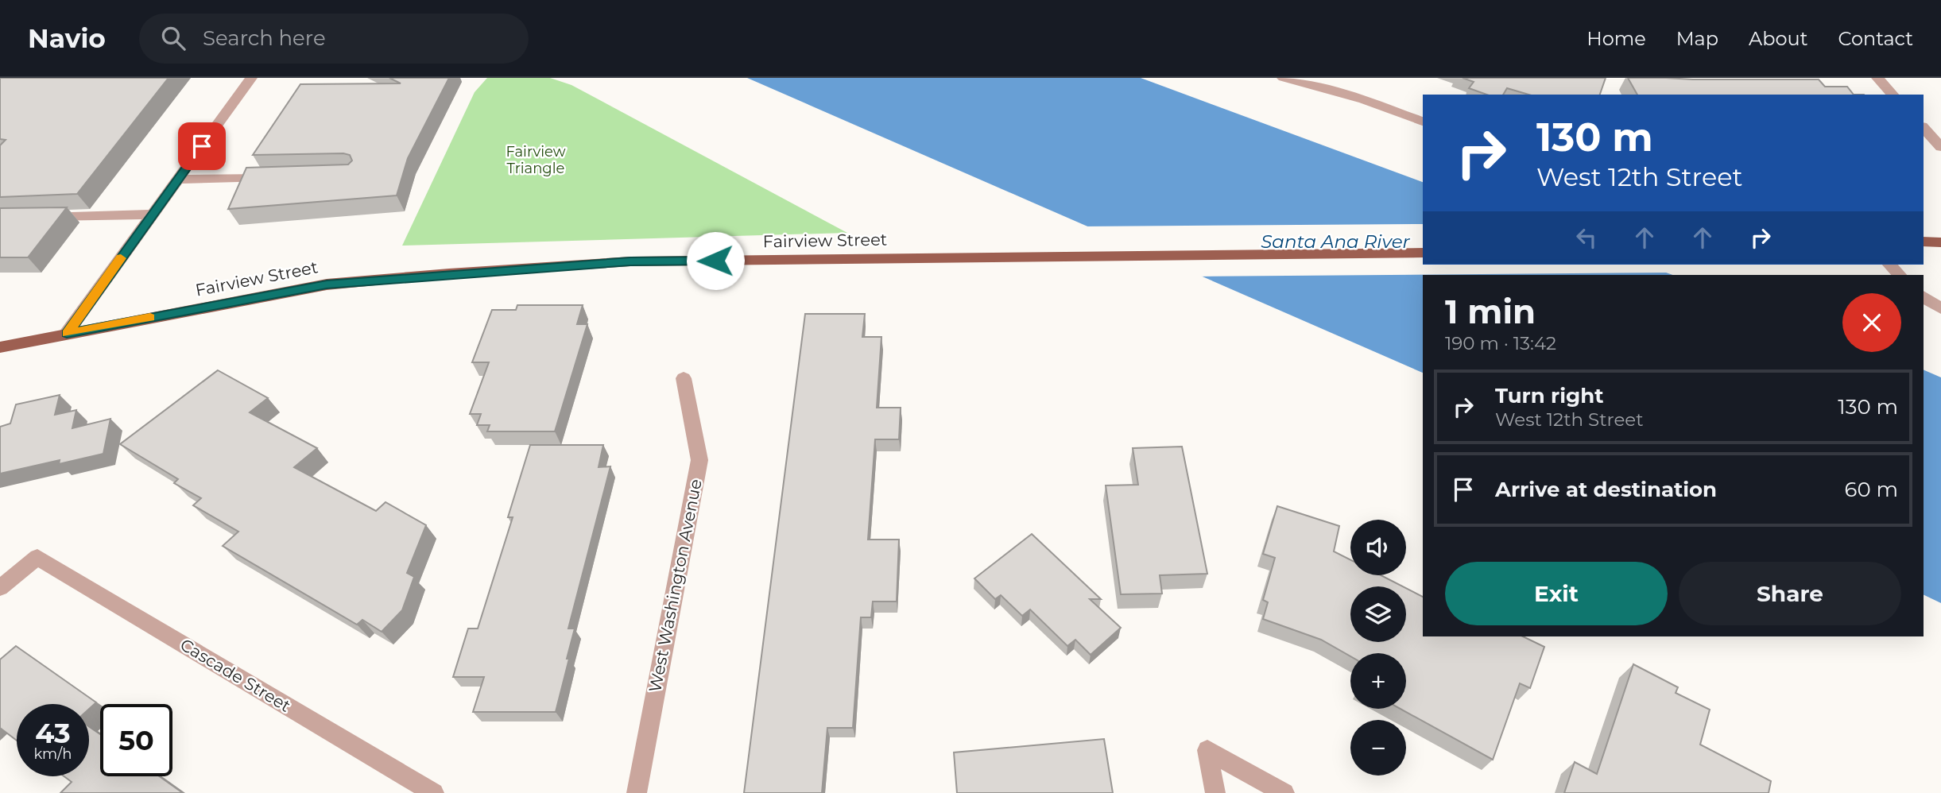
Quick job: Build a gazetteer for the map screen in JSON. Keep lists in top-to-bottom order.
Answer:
{
  "streets": {
    "main road": ["Fairview Street"],
    "street": ["West Washington Avenue", "Cascade Street"]
  },
  "water": ["Santa Ana River"],
  "parks": ["Fairview Triangle"],
  "page": {
    "header": "Navio",
    "search": "Search here",
    "nav": [
      "Home",
      "Map",
      "About",
      "Contact"
    ],
    "turn": ["130 m", "West 12th Street"],
    "heading": ["1 min", "190 m · 13:42"],
    "list": [
      {
        "name": "Turn right",
        "note": "West 12th Street",
        "value": "130 m"
      },
      {
        "name": "Arrive at destination",
        "value": "60 m"
      }
    ],
    "map_buttons": ["+", "−"],
    "buttons": ["Exit", "Share"],
    "speed": "43 km/h",
    "limit": "50"
  }
}
